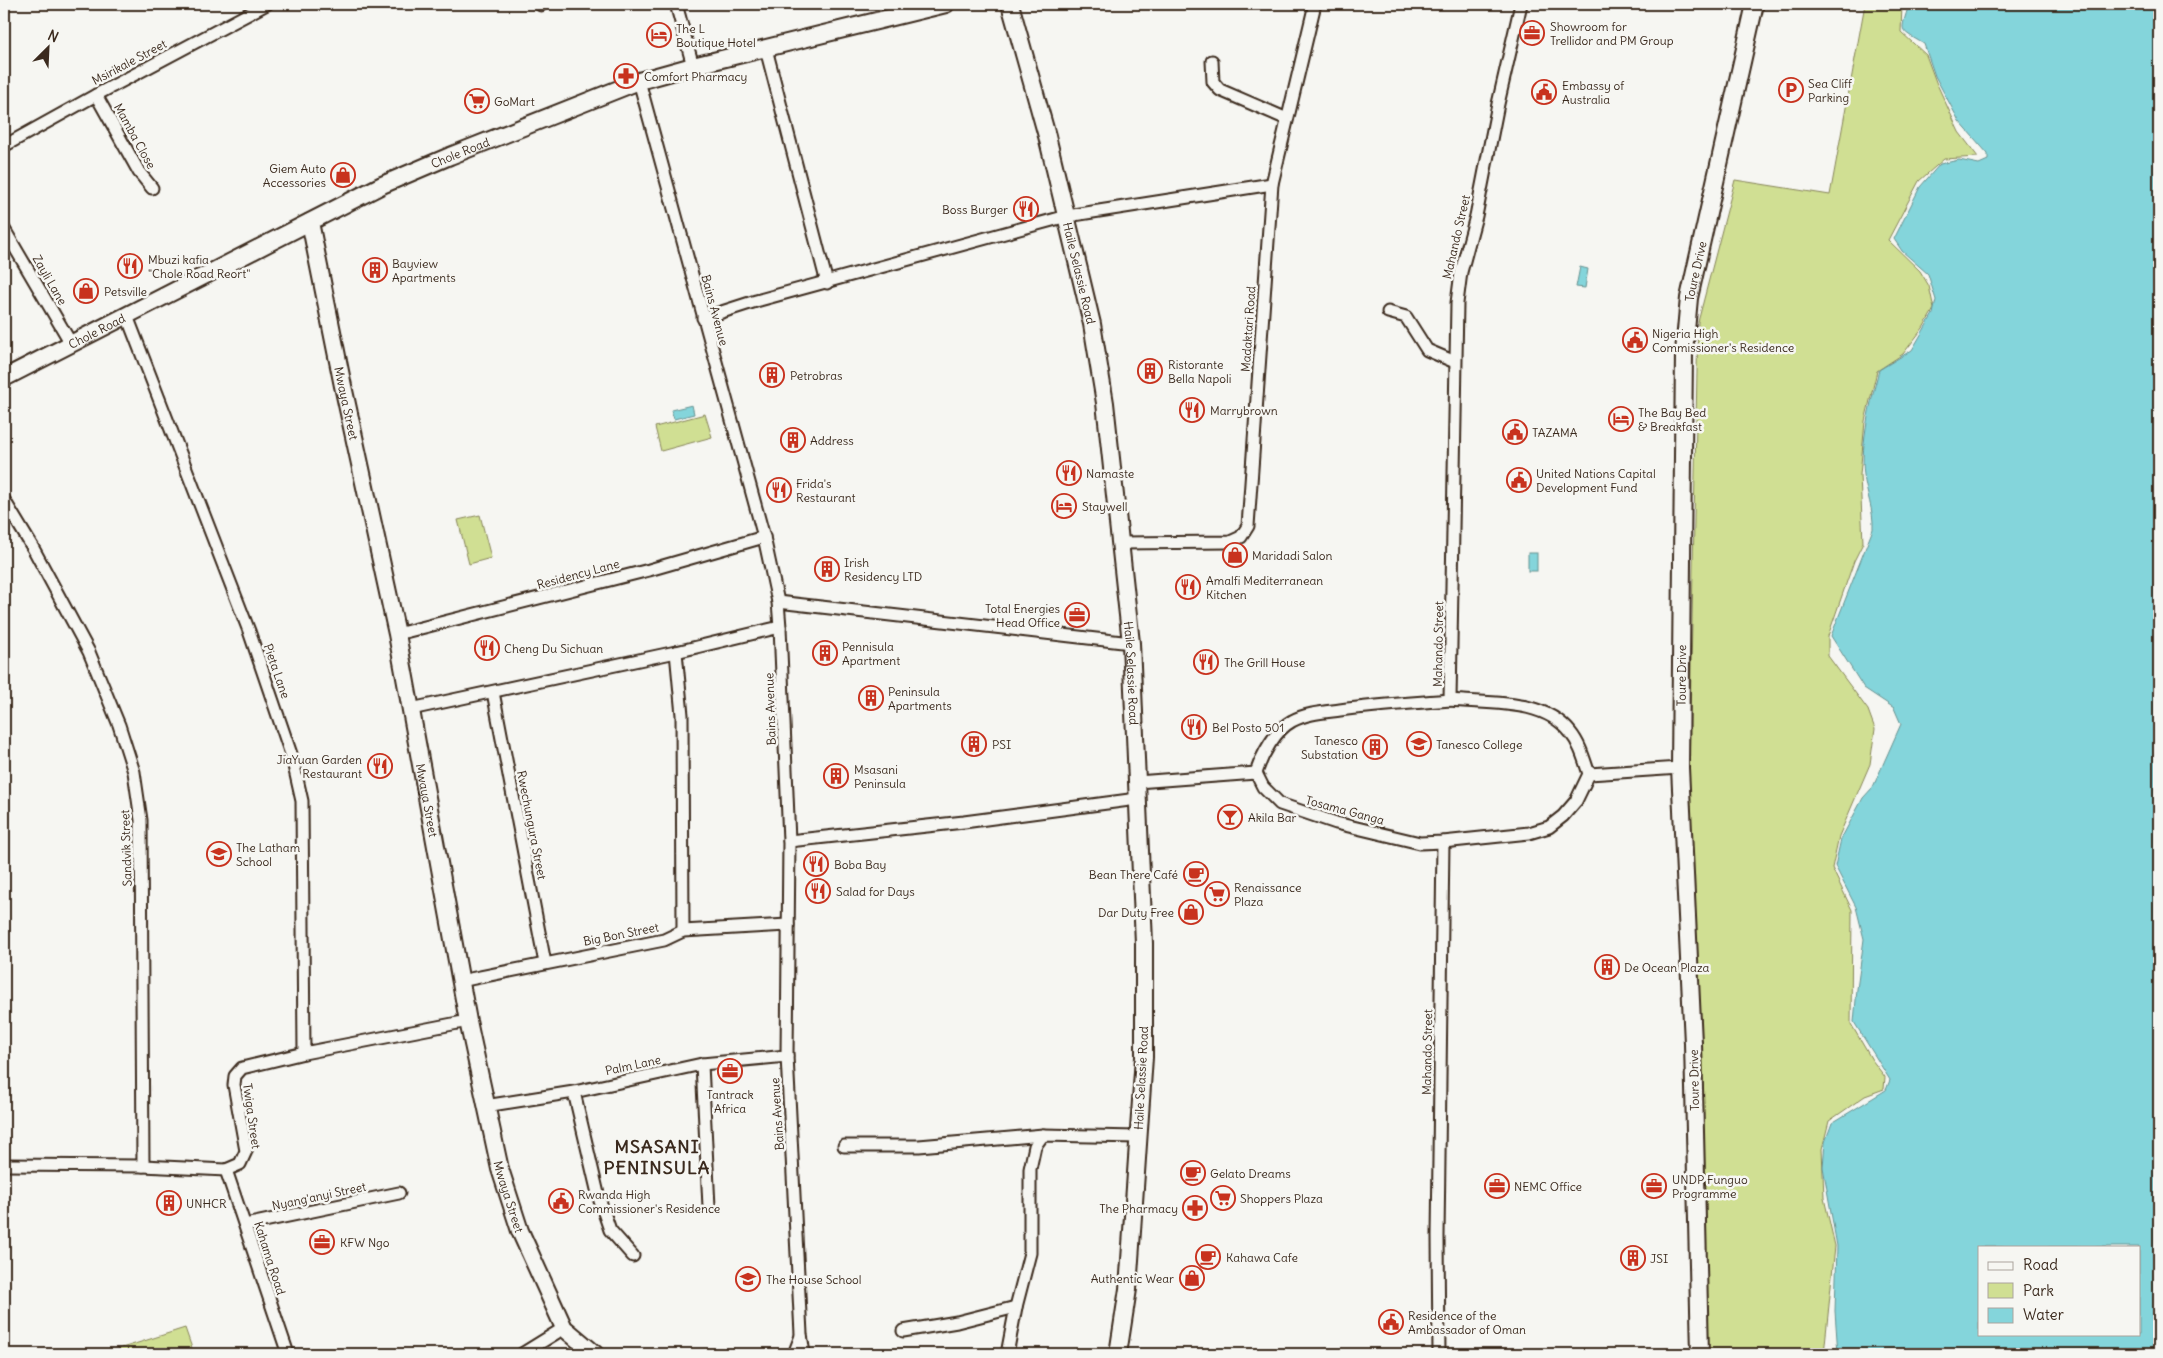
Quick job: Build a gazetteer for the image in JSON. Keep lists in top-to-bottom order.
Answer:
{
  "streets": {
    "street": [
      "Msirikale Street",
      "Mamba Close",
      "Chole Road",
      "Mahando Street",
      "Toure Drive",
      "Haile Selassie Road",
      "Zayli Lane",
      "Bains Avenue",
      "Madaktari Road",
      "Mwaya Street",
      "Residency Lane",
      "Pieta Lane",
      "Tosama Ganga",
      "Rwechungura Street",
      "Sandvik Street",
      "Big Bon Street",
      "Palm Lane",
      "Twiga Street",
      "Nyang'anyi Street",
      "Kahama Road"
    ]
  },
  "crossings": [
    ["Msirikale Street", "Mamba Close"],
    ["Chole Road", "Zayli Lane"],
    ["Chole Road", "Bains Avenue"],
    ["Chole Road", "Mwaya Street"],
    ["Chole Road", "Pieta Lane"],
    ["Mahando Street", "Tosama Ganga"],
    ["Haile Selassie Road", "Madaktari Road"],
    ["Bains Avenue", "Residency Lane"],
    ["Bains Avenue", "Big Bon Street"],
    ["Bains Avenue", "Palm Lane"],
    ["Mwaya Street", "Residency Lane"],
    ["Mwaya Street", "Big Bon Street"],
    ["Mwaya Street", "Palm Lane"],
    ["Mwaya Street", "Twiga Street"],
    ["Pieta Lane", "Twiga Street"],
    ["Rwechungura Street", "Big Bon Street"],
    ["Twiga Street", "Kahama Road"],
    ["Nyang'anyi Street", "Kahama Road"]
  ],
  "districts": ["MSASANI PENINSULA"],
  "places": {
    "office": [
      "Showroom for Trellidor and PM Group",
      "Total Energies Head Office",
      "Tantrack Africa",
      "NEMC Office",
      "UNDP Funguo Programme",
      "KFW Ngo"
    ],
    "hotel": ["The L Boutique Hotel", "The Bay Bed & Breakfast", "Staywell"],
    "pharmacy": ["Comfort Pharmacy", "The Pharmacy"],
    "parking": ["Sea Cliff Parking"],
    "public building": [
      "Embassy of Australia",
      "Nigeria High Commissioner's Residence",
      "TAZAMA",
      "United Nations Capital Development Fund",
      "Rwanda High Commissioner's Residence",
      "Residence of the Ambassador of Oman"
    ],
    "supermarket": ["GoMart", "Renaissance Plaza", "Shoppers Plaza"],
    "shop": [
      "Giem Auto Accessories",
      "Petsville",
      "Maridadi Salon",
      "Dar Duty Free",
      "Authentic Wear"
    ],
    "restaurant": [
      "Boss Burger",
      "Mbuzi kafia \"Chole Road Reort\"",
      "Marrybrown",
      "Namaste",
      "Frida's Restaurant",
      "Amalfi Mediterranean Kitchen",
      "Cheng Du Sichuan",
      "The Grill House",
      "Bel Posto 501",
      "JiaYuan Garden Restaurant",
      "Boba Bay",
      "Salad for Days"
    ],
    "building": [
      "Bayview Apartments",
      "Ristorante Bella Napoli",
      "Petrobras",
      "Address",
      "Irish Residency LTD",
      "Pennisula Apartment",
      "Peninsula Apartments",
      "PSI",
      "Tanesco Substation",
      "Msasani Peninsula",
      "De Ocean Plaza",
      "UNHCR",
      "JSI"
    ],
    "school or university": ["Tanesco College", "The Latham School", "The House School"],
    "bar": ["Akila Bar"],
    "cafe": ["Bean There Café", "Gelato Dreams", "Kahawa Cafe"]
  },
  "legend": ["Road", "Park", "Water"],
  "north": "top right"
}
